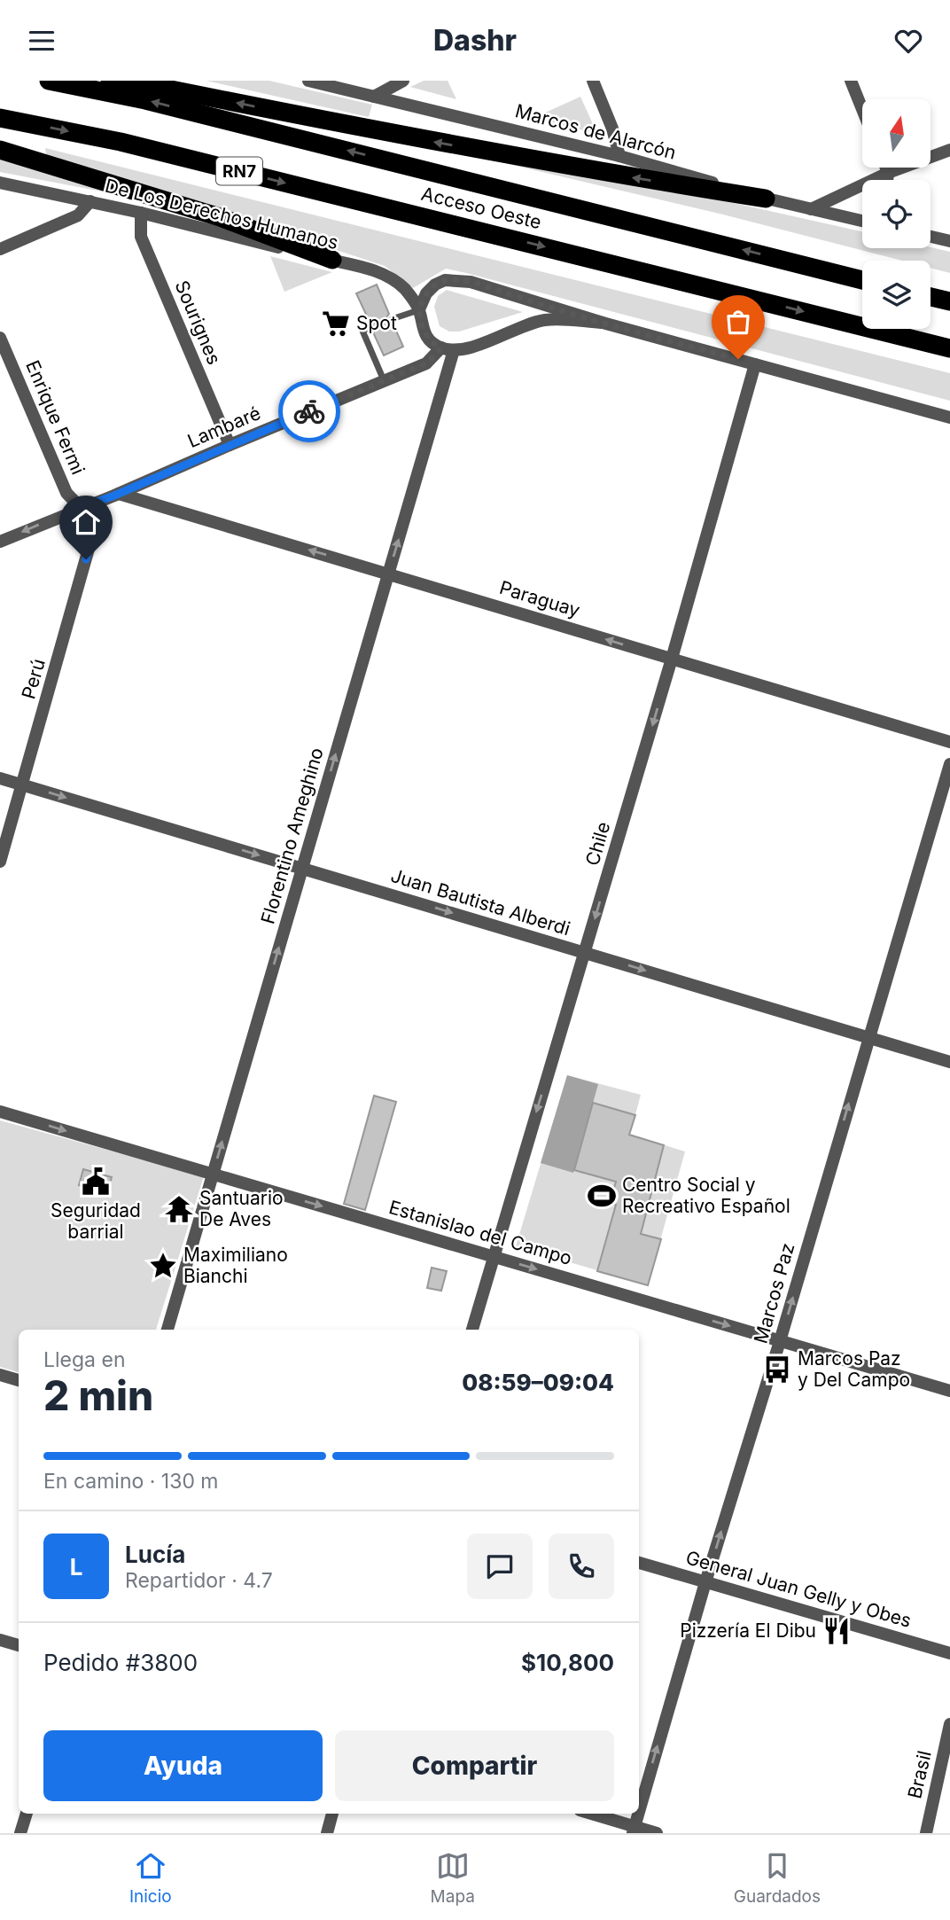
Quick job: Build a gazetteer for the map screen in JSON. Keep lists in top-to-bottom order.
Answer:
{
  "streets": {
    "highway": ["RN7", "Acceso Oeste"],
    "street": [
      "Marcos de Alarcón",
      "De Los Derechos Humanos",
      "Sourignes",
      "Enrique Fermi",
      "Lambaré",
      "Paraguay",
      "Perú",
      "Florentino Ameghino",
      "Chile",
      "Juan Bautista Alberdi",
      "Estanislao del Campo",
      "Marcos Paz",
      "General Juan Gelly y Obes",
      "Brasil"
    ]
  },
  "crossings": [
    ["De Los Derechos Humanos", "Sourignes"],
    ["De Los Derechos Humanos", "Lambaré"],
    ["De Los Derechos Humanos", "Florentino Ameghino"],
    ["Sourignes", "Lambaré"],
    ["Enrique Fermi", "Lambaré"],
    ["Enrique Fermi", "Perú"],
    ["Lambaré", "Paraguay"],
    ["Lambaré", "Perú"],
    ["Lambaré", "Florentino Ameghino"],
    ["Paraguay", "Florentino Ameghino"],
    ["Paraguay", "Chile"],
    ["Perú", "Juan Bautista Alberdi"],
    ["Florentino Ameghino", "Juan Bautista Alberdi"],
    ["Florentino Ameghino", "Estanislao del Campo"],
    ["Chile", "Juan Bautista Alberdi"],
    ["Chile", "Estanislao del Campo"],
    ["Juan Bautista Alberdi", "Marcos Paz"],
    ["Estanislao del Campo", "Marcos Paz"],
    ["Marcos Paz", "General Juan Gelly y Obes"]
  ],
  "one_way": [
    "Paraguay",
    "Florentino Ameghino",
    "Chile",
    "Juan Bautista Alberdi",
    "Estanislao del Campo",
    "Marcos Paz"
  ],
  "places": {
    "supermarket": ["Spot"],
    "public building": ["Seguridad barrial"],
    "sports": ["Centro Social y Recreativo Español"],
    "temple": ["Santuario De Aves"],
    "place": ["Maximiliano Bianchi"],
    "bus stop": ["Marcos Paz y Del Campo"],
    "restaurant": ["Pizzería El Dibu"]
  },
  "north": "top",
  "page": {
    "header": "Dashr",
    "heading": ["2 min", "Llega en", "08:59–09:04"],
    "panel": [
      "Lucía",
      "Repartidor · 4.7",
      "Pedido #3800",
      "$10,800"
    ],
    "bar": "En camino · 130 m",
    "round": "L",
    "buttons": ["Ayuda", "Compartir"],
    "tabs": ["Inicio", "Mapa", "Guardados"]
  }
}
